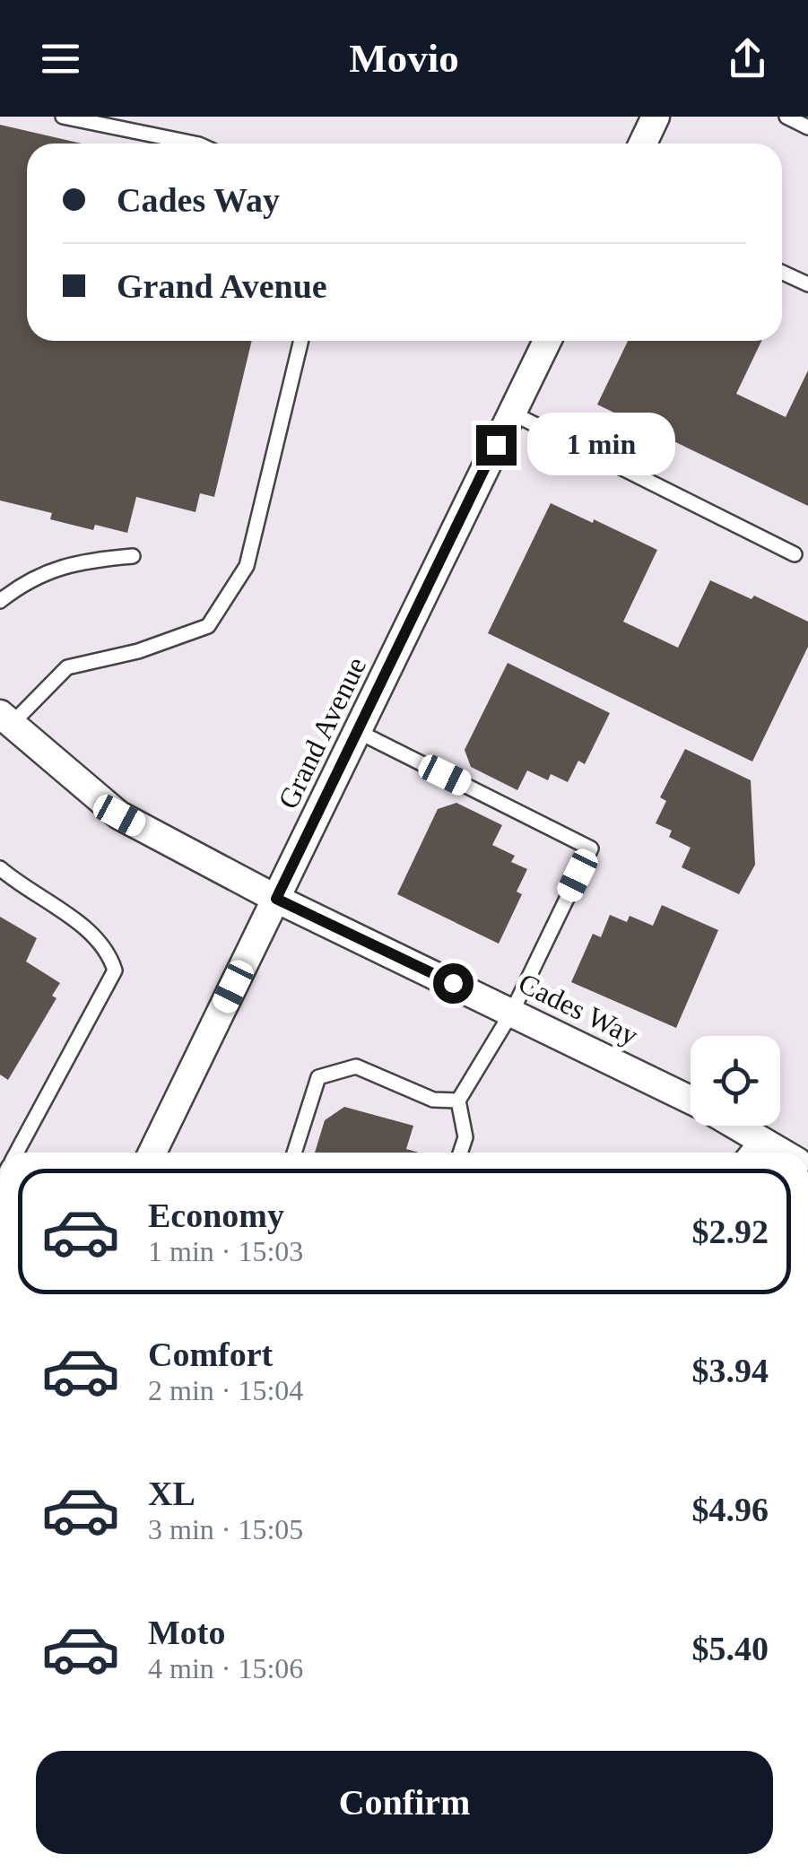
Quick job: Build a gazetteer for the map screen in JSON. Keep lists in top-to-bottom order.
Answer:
{
  "streets": {
    "street": ["Grand Avenue", "Cades Way"]
  },
  "crossings": [
    ["Grand Avenue", "Cades Way"]
  ],
  "page": {
    "header": "Movio",
    "banner": ["Cades Way", "Grand Avenue"],
    "bubble": "1 min",
    "list": [
      {
        "name": "Economy",
        "note": "1 min · 15:03",
        "value": "$2.92"
      },
      {
        "name": "Comfort",
        "note": "2 min · 15:04",
        "value": "$3.94"
      },
      {
        "name": "XL",
        "note": "3 min · 15:05",
        "value": "$4.96"
      },
      {
        "name": "Moto",
        "note": "4 min · 15:06",
        "value": "$5.40"
      }
    ],
    "buttons": "Confirm"
  }
}
